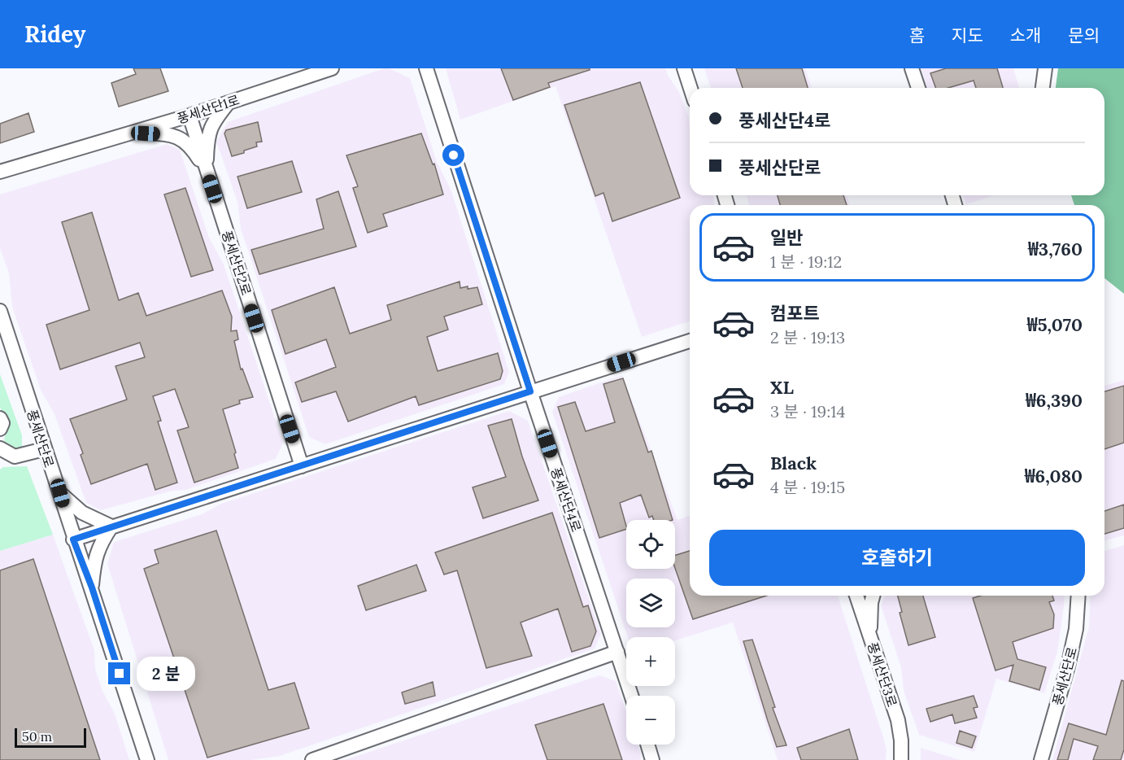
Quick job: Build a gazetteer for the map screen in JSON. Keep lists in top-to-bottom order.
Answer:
{
  "streets": {
    "street": [
      "풍세산단1로",
      "풍세산단2로",
      "풍세산단로",
      "풍세산단4로",
      "풍세산단3로"
    ]
  },
  "crossings": [
    ["풍세산단1로", "풍세산단2로"]
  ],
  "scale_bar": "50 m",
  "page": {
    "header": "Ridey",
    "nav": [
      "홈",
      "지도",
      "소개",
      "문의"
    ],
    "banner": ["풍세산단4로", "풍세산단로"],
    "list": [
      {
        "name": "일반",
        "note": "1 분 · 19:12",
        "value": "₩3,760"
      },
      {
        "name": "컴포트",
        "note": "2 분 · 19:13",
        "value": "₩5,070"
      },
      {
        "name": "XL",
        "note": "3 분 · 19:14",
        "value": "₩6,390"
      },
      {
        "name": "Black",
        "note": "4 분 · 19:15",
        "value": "₩6,080"
      }
    ],
    "map_buttons": ["+", "−"],
    "buttons": "호출하기",
    "bubble": "2 분",
    "scale": "50 m"
  }
}
